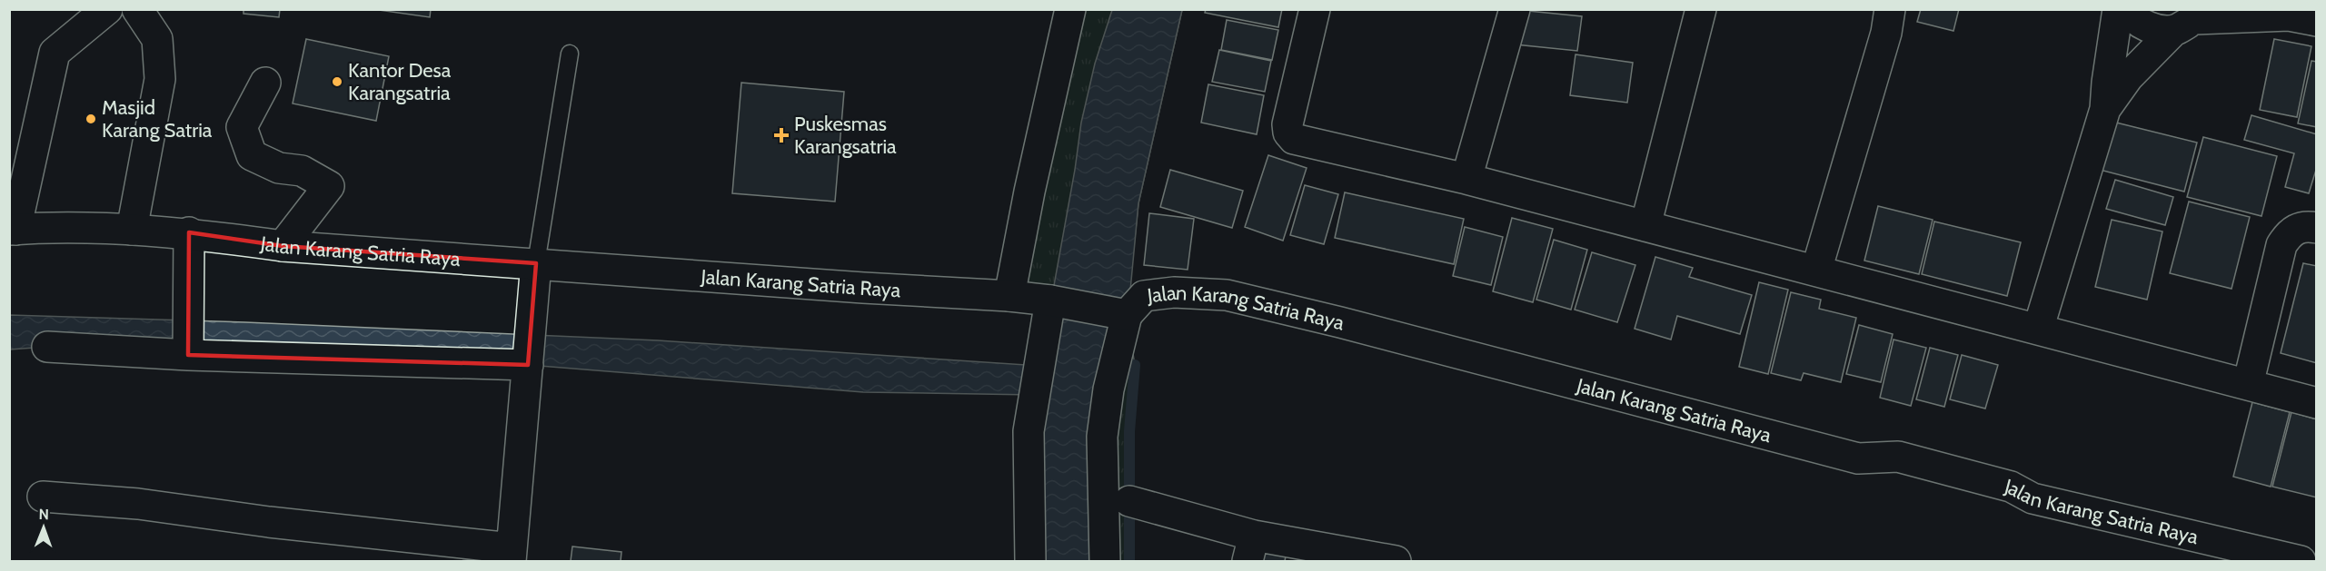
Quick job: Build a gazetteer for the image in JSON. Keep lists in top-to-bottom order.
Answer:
{
  "streets": {
    "street": ["Jalan Karang Satria Raya"]
  },
  "places": {
    "other": ["Kantor Desa Karangsatria", "Masjid Karang Satria"],
    "health": ["Puskesmas Karangsatria"]
  },
  "north": "top"
}
